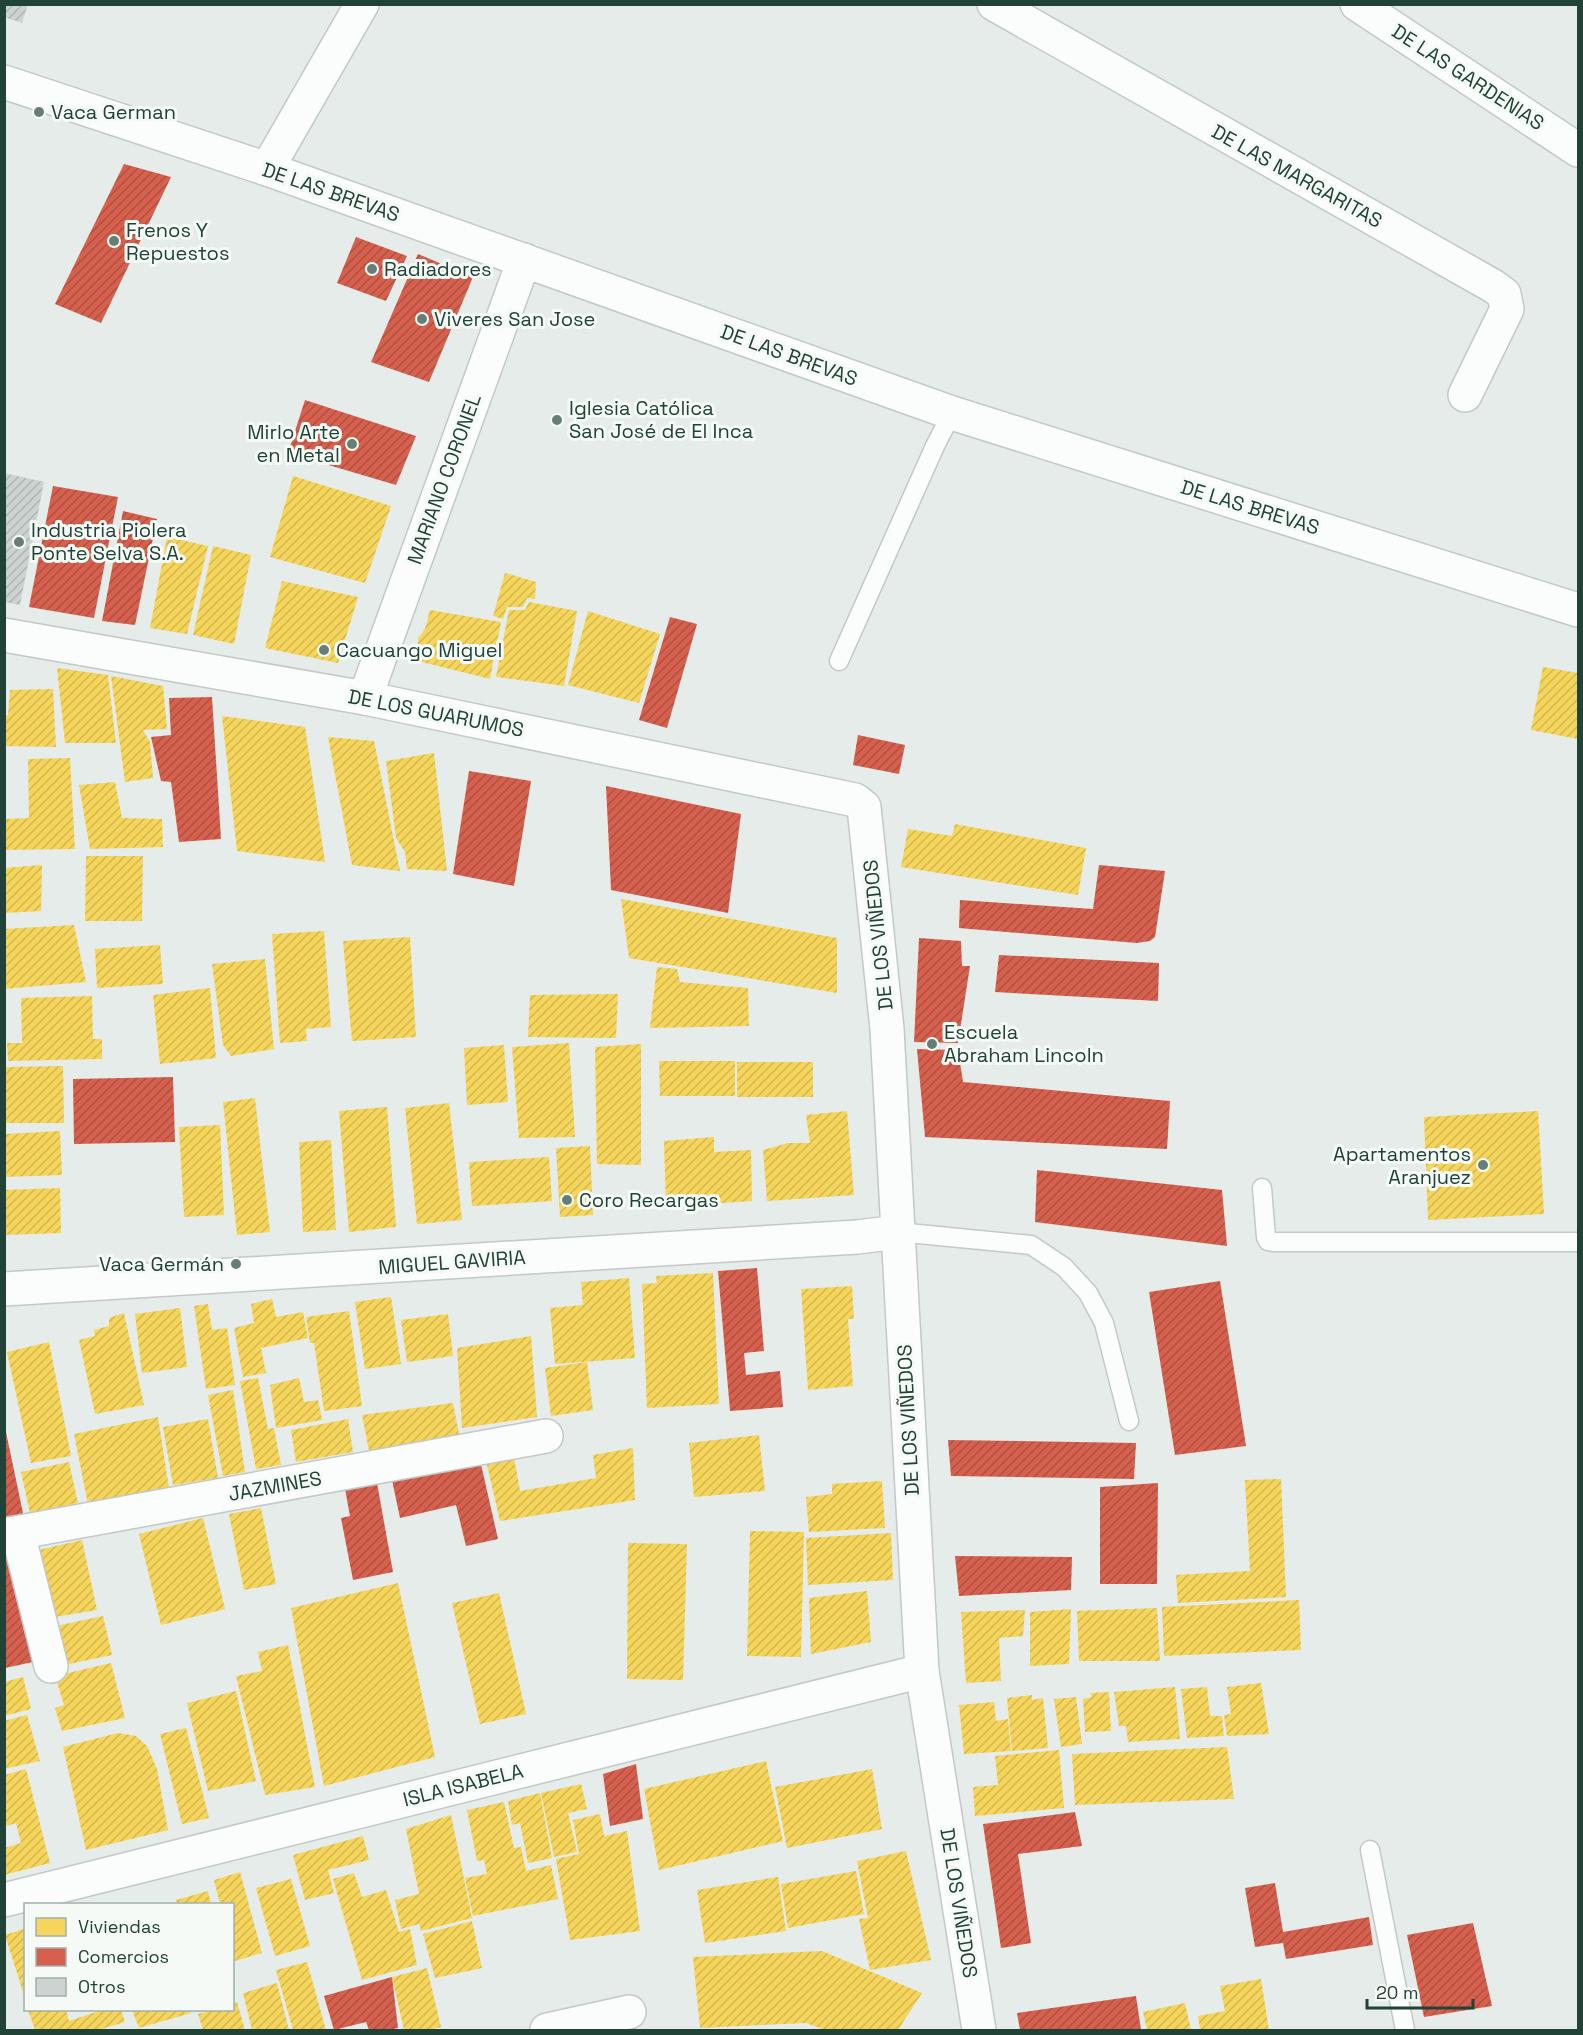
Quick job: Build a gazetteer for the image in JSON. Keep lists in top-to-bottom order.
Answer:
{
  "streets": {
    "street": [
      "DE LAS GARDENIAS",
      "DE LAS MARGARITAS",
      "DE LAS BREVAS",
      "MARIANO CORONEL",
      "DE LOS GUARUMOS",
      "DE LOS VIÑEDOS",
      "MIGUEL GAVIRIA",
      "JAZMINES",
      "ISLA ISABELA"
    ]
  },
  "crossings": [
    ["DE LAS BREVAS", "MARIANO CORONEL"],
    ["MARIANO CORONEL", "DE LOS GUARUMOS"],
    ["DE LOS GUARUMOS", "DE LOS VIÑEDOS"],
    ["DE LOS VIÑEDOS", "MIGUEL GAVIRIA"],
    ["DE LOS VIÑEDOS", "ISLA ISABELA"]
  ],
  "places": [
    "Vaca German",
    "Frenos Y Repuestos",
    "Radiadores",
    "Viveres San Jose",
    "Iglesia Católica San José de El Inca",
    "Mirlo Arte en Metal",
    "Industria Piolera Ponte Selva S.A.",
    "Cacuango Miguel",
    "Escuela Abraham Lincoln",
    "Apartamentos Aranjuez",
    "Coro Recargas",
    "Vaca Germán"
  ],
  "legend": ["Viviendas", "Comercios", "Otros"],
  "scale_bar": "20 m"
}
